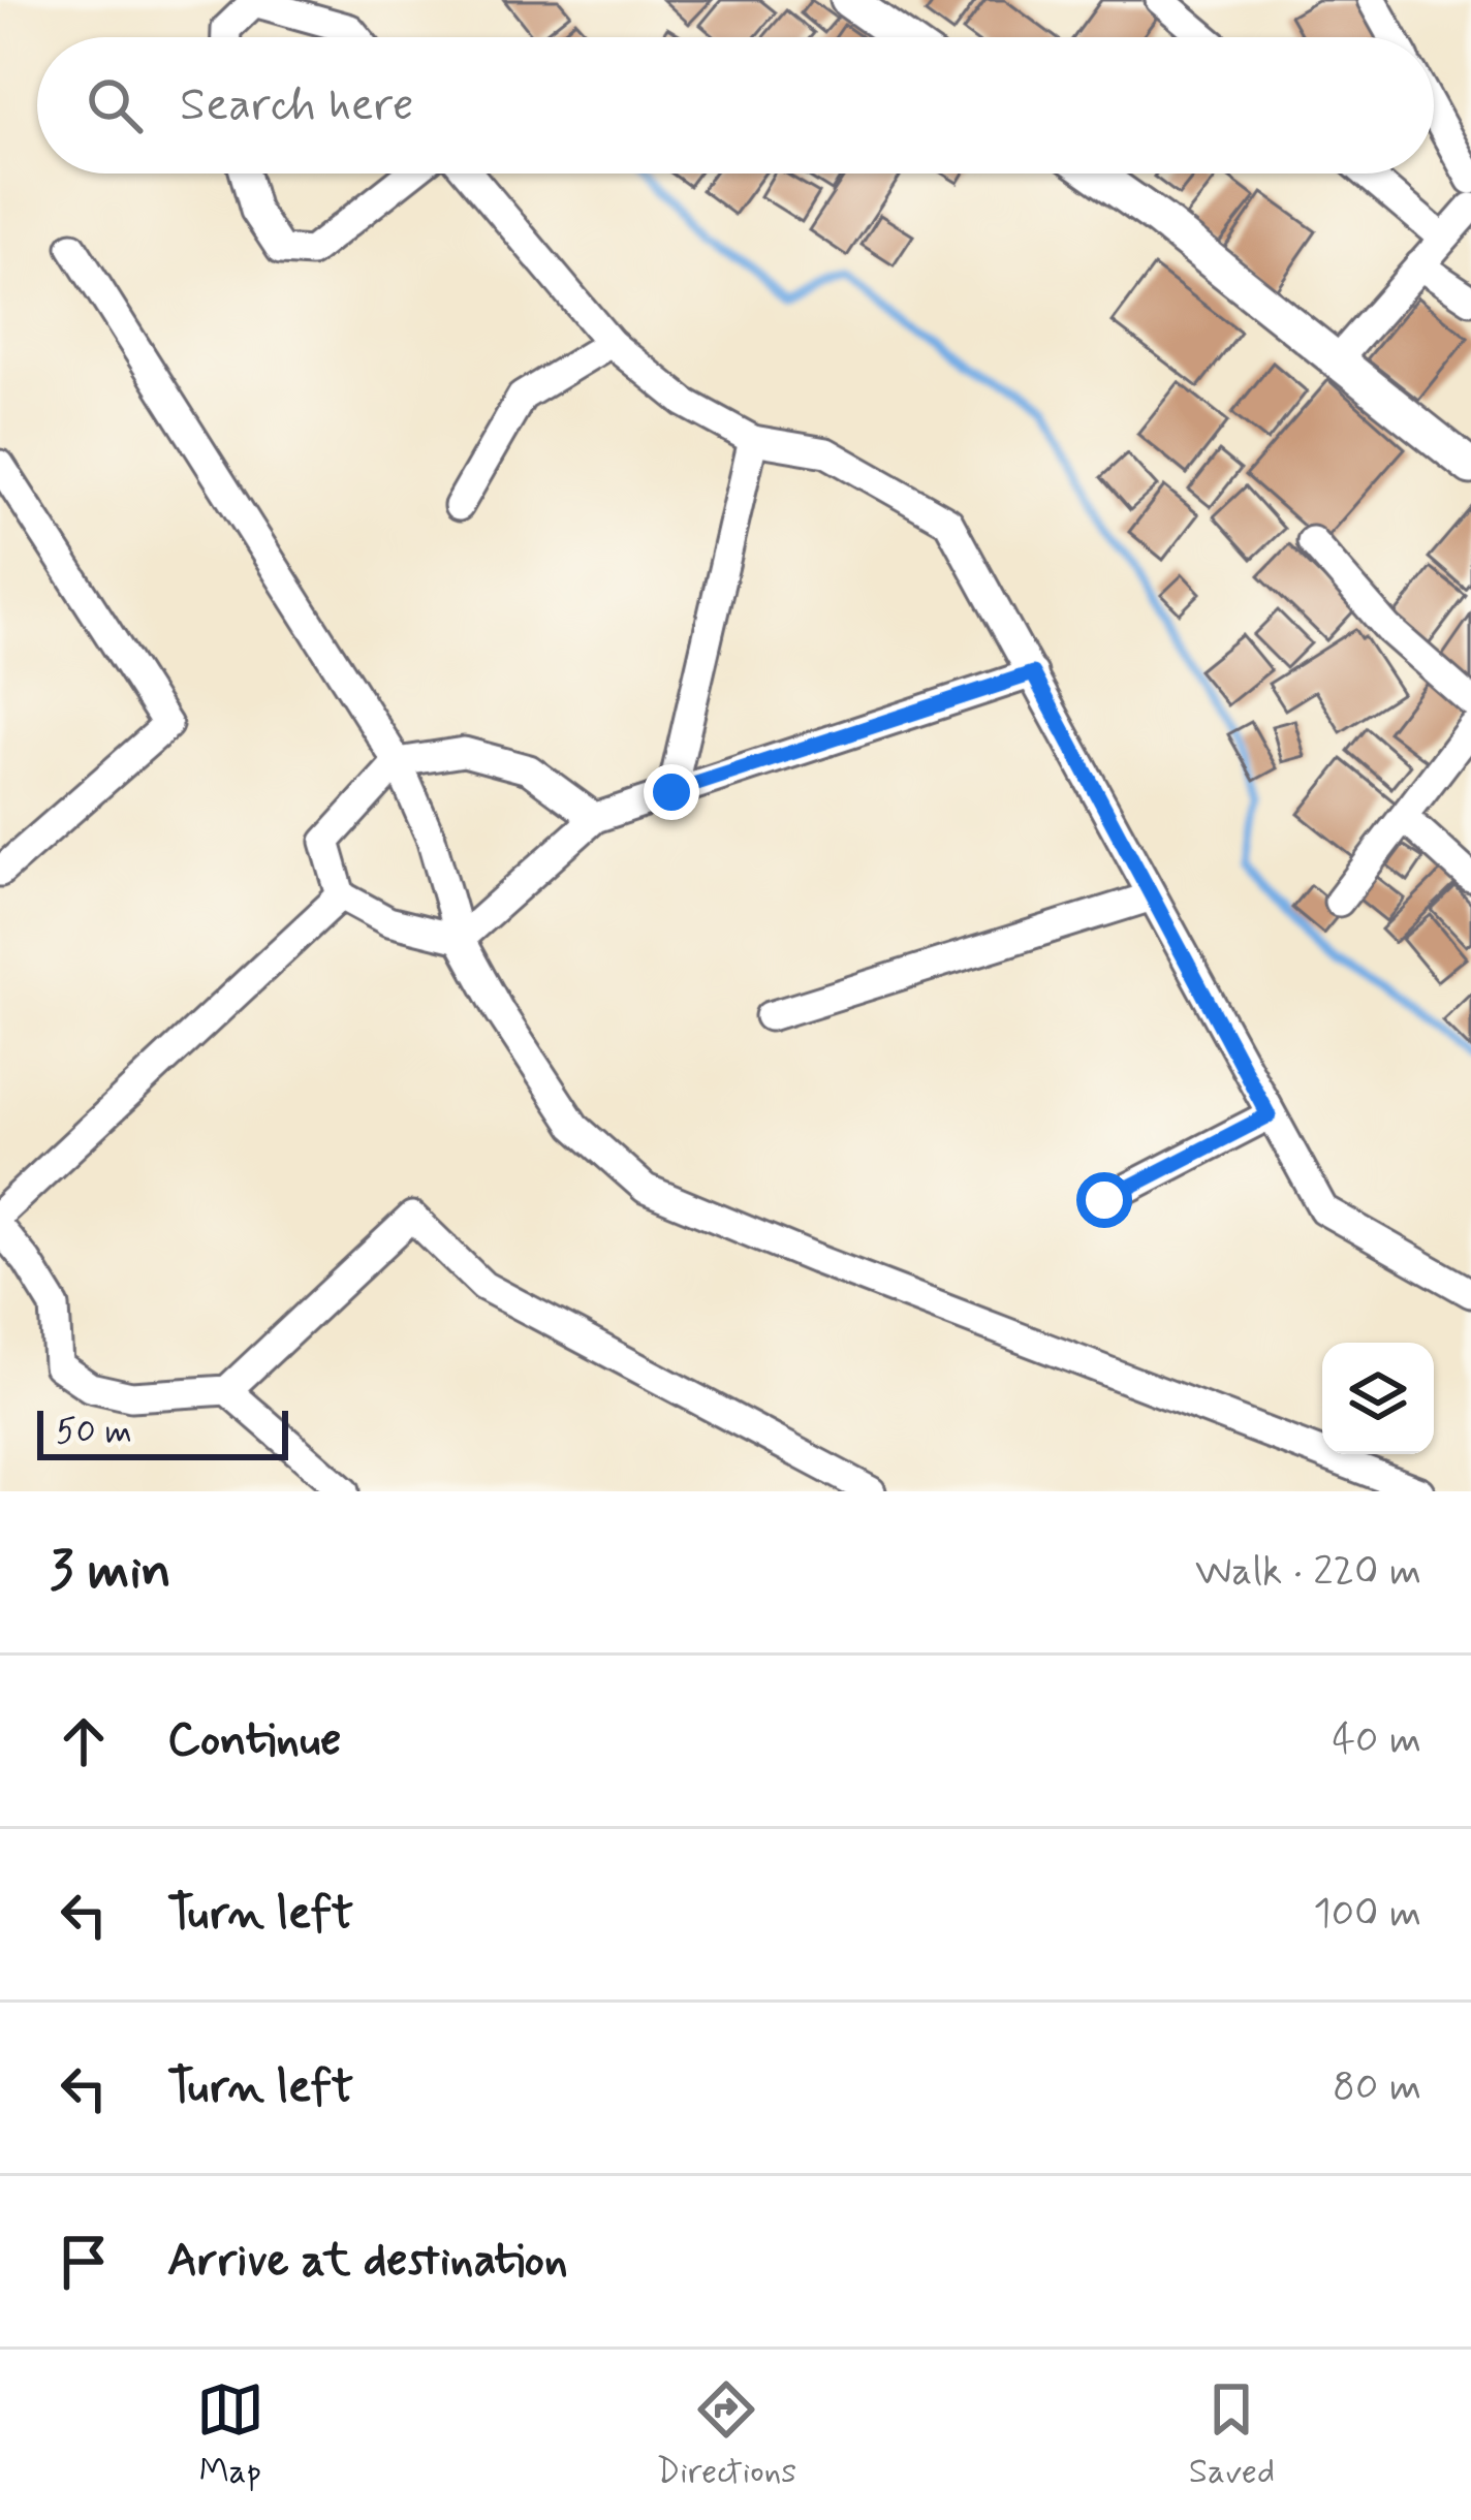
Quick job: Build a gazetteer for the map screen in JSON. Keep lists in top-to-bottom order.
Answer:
{
  "scale_bar": "50 m",
  "page": {
    "search": "Search here",
    "scale": "50 m",
    "heading": ["3 min", "Walk · 220 m"],
    "list": [
      ["Continue", "40 m"],
      ["Turn left", "100 m"],
      ["Turn left", "80 m"],
      "Arrive at destination"
    ],
    "nav": ["Map", "Directions", "Saved"]
  }
}
